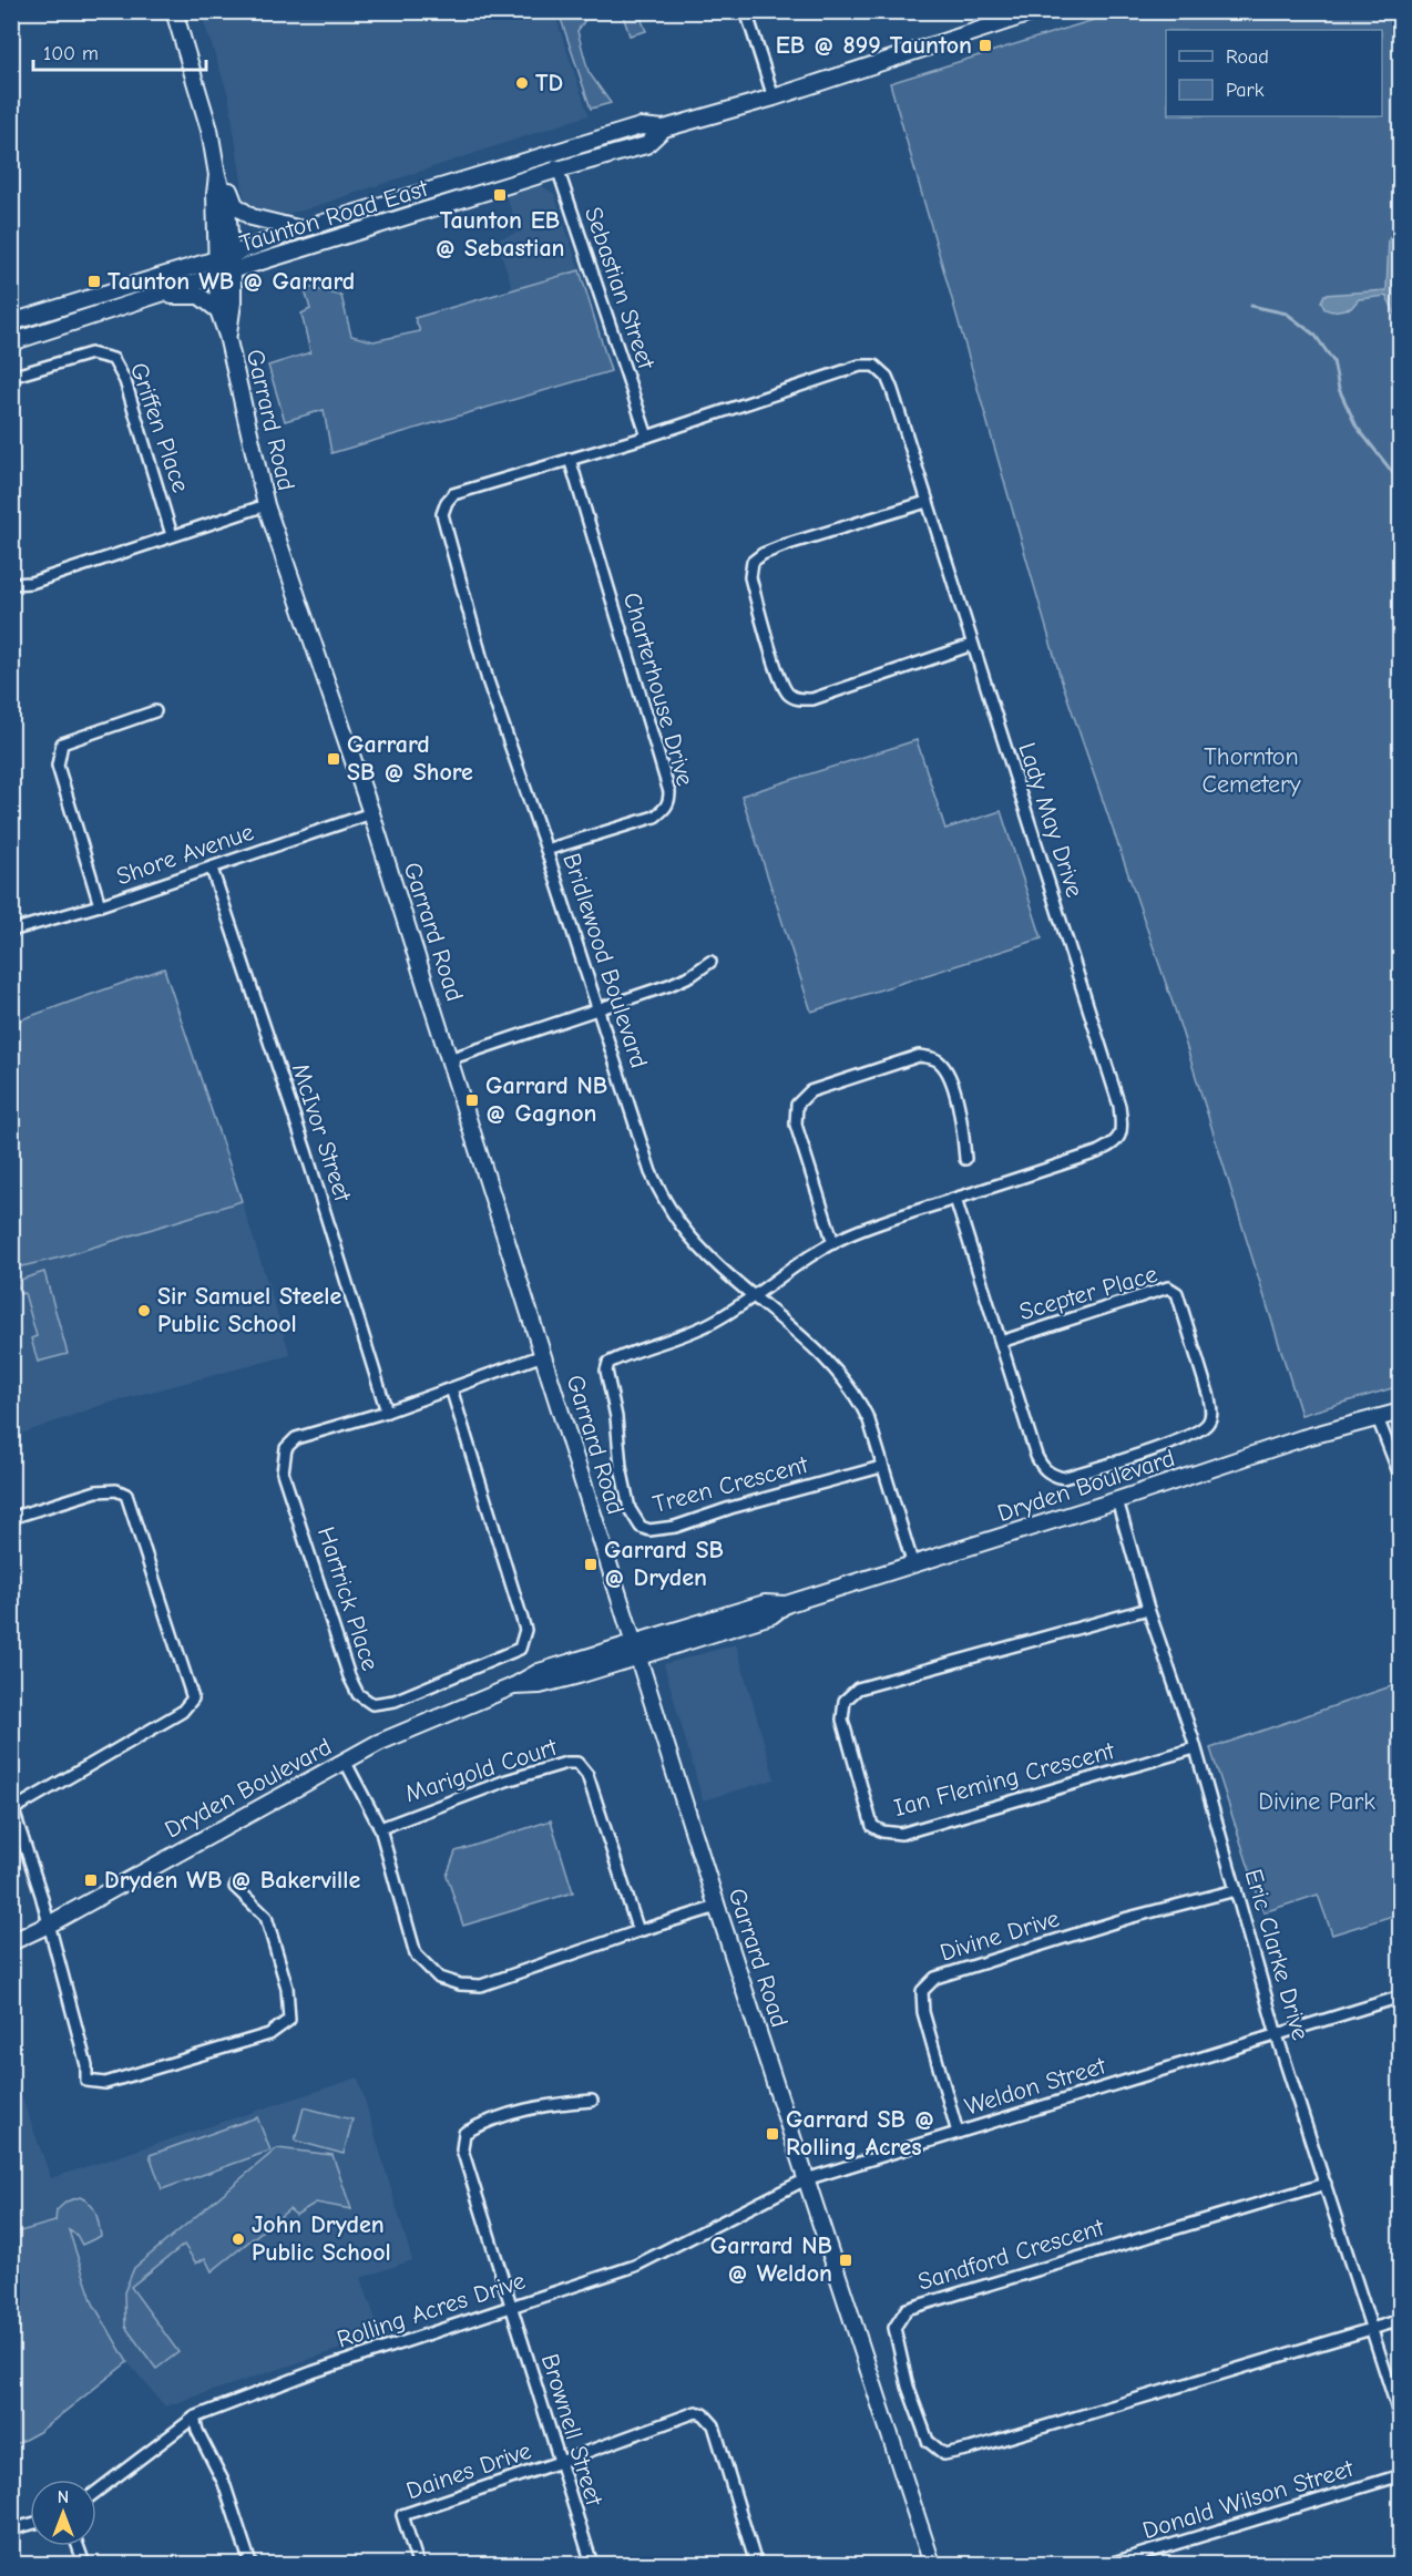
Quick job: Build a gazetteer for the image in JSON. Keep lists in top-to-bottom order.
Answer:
{
  "streets": {
    "street": [
      "Taunton Road East",
      "Sebastian Street",
      "Garrard Road",
      "Griffen Place",
      "Charterhouse Drive",
      "Lady May Drive",
      "Shore Avenue",
      "Bridlewood Boulevard",
      "McIvor Street",
      "Scepter Place",
      "Treen Crescent",
      "Dryden Boulevard",
      "Hartrick Place",
      "Marigold Court",
      "Ian Fleming Crescent",
      "Divine Drive",
      "Eric Clarke Drive",
      "Weldon Street",
      "Sandford Crescent",
      "Rolling Acres Drive",
      "Brownell Street",
      "Daines Drive",
      "Donald Wilson Street"
    ]
  },
  "crossings": [
    ["Taunton Road East", "Sebastian Street"],
    ["Taunton Road East", "Garrard Road"],
    ["Sebastian Street", "Lady May Drive"],
    ["Sebastian Street", "Bridlewood Boulevard"],
    ["Garrard Road", "Shore Avenue"],
    ["Garrard Road", "Dryden Boulevard"],
    ["Garrard Road", "Hartrick Place"],
    ["Garrard Road", "Marigold Court"],
    ["Garrard Road", "Weldon Street"],
    ["Garrard Road", "Rolling Acres Drive"],
    ["Charterhouse Drive", "Bridlewood Boulevard"],
    ["Lady May Drive", "Bridlewood Boulevard"],
    ["Lady May Drive", "Scepter Place"],
    ["Lady May Drive", "Treen Crescent"],
    ["Shore Avenue", "McIvor Street"],
    ["Bridlewood Boulevard", "Treen Crescent"],
    ["Bridlewood Boulevard", "Dryden Boulevard"],
    ["McIvor Street", "Hartrick Place"],
    ["Dryden Boulevard", "Marigold Court"],
    ["Dryden Boulevard", "Eric Clarke Drive"],
    ["Ian Fleming Crescent", "Eric Clarke Drive"],
    ["Divine Drive", "Eric Clarke Drive"],
    ["Divine Drive", "Weldon Street"],
    ["Eric Clarke Drive", "Weldon Street"],
    ["Eric Clarke Drive", "Sandford Crescent"],
    ["Weldon Street", "Rolling Acres Drive"],
    ["Rolling Acres Drive", "Brownell Street"],
    ["Brownell Street", "Daines Drive"]
  ],
  "parks": ["Thornton Cemetery", "Divine Park"],
  "places": {
    "transit": [
      "EB @ 899 Taunton",
      "Taunton EB @ Sebastian",
      "Taunton WB @ Garrard",
      "Garrard SB @ Shore",
      "Garrard NB @ Gagnon",
      "Garrard SB @ Dryden",
      "Dryden WB @ Bakerville",
      "Garrard SB @ Rolling Acres",
      "Garrard NB @ Weldon"
    ],
    "other": ["TD", "Sir Samuel Steele Public School", "John Dryden Public School"]
  },
  "legend": ["Road", "Park"],
  "scale_bar": "100 m",
  "north": "top"
}
